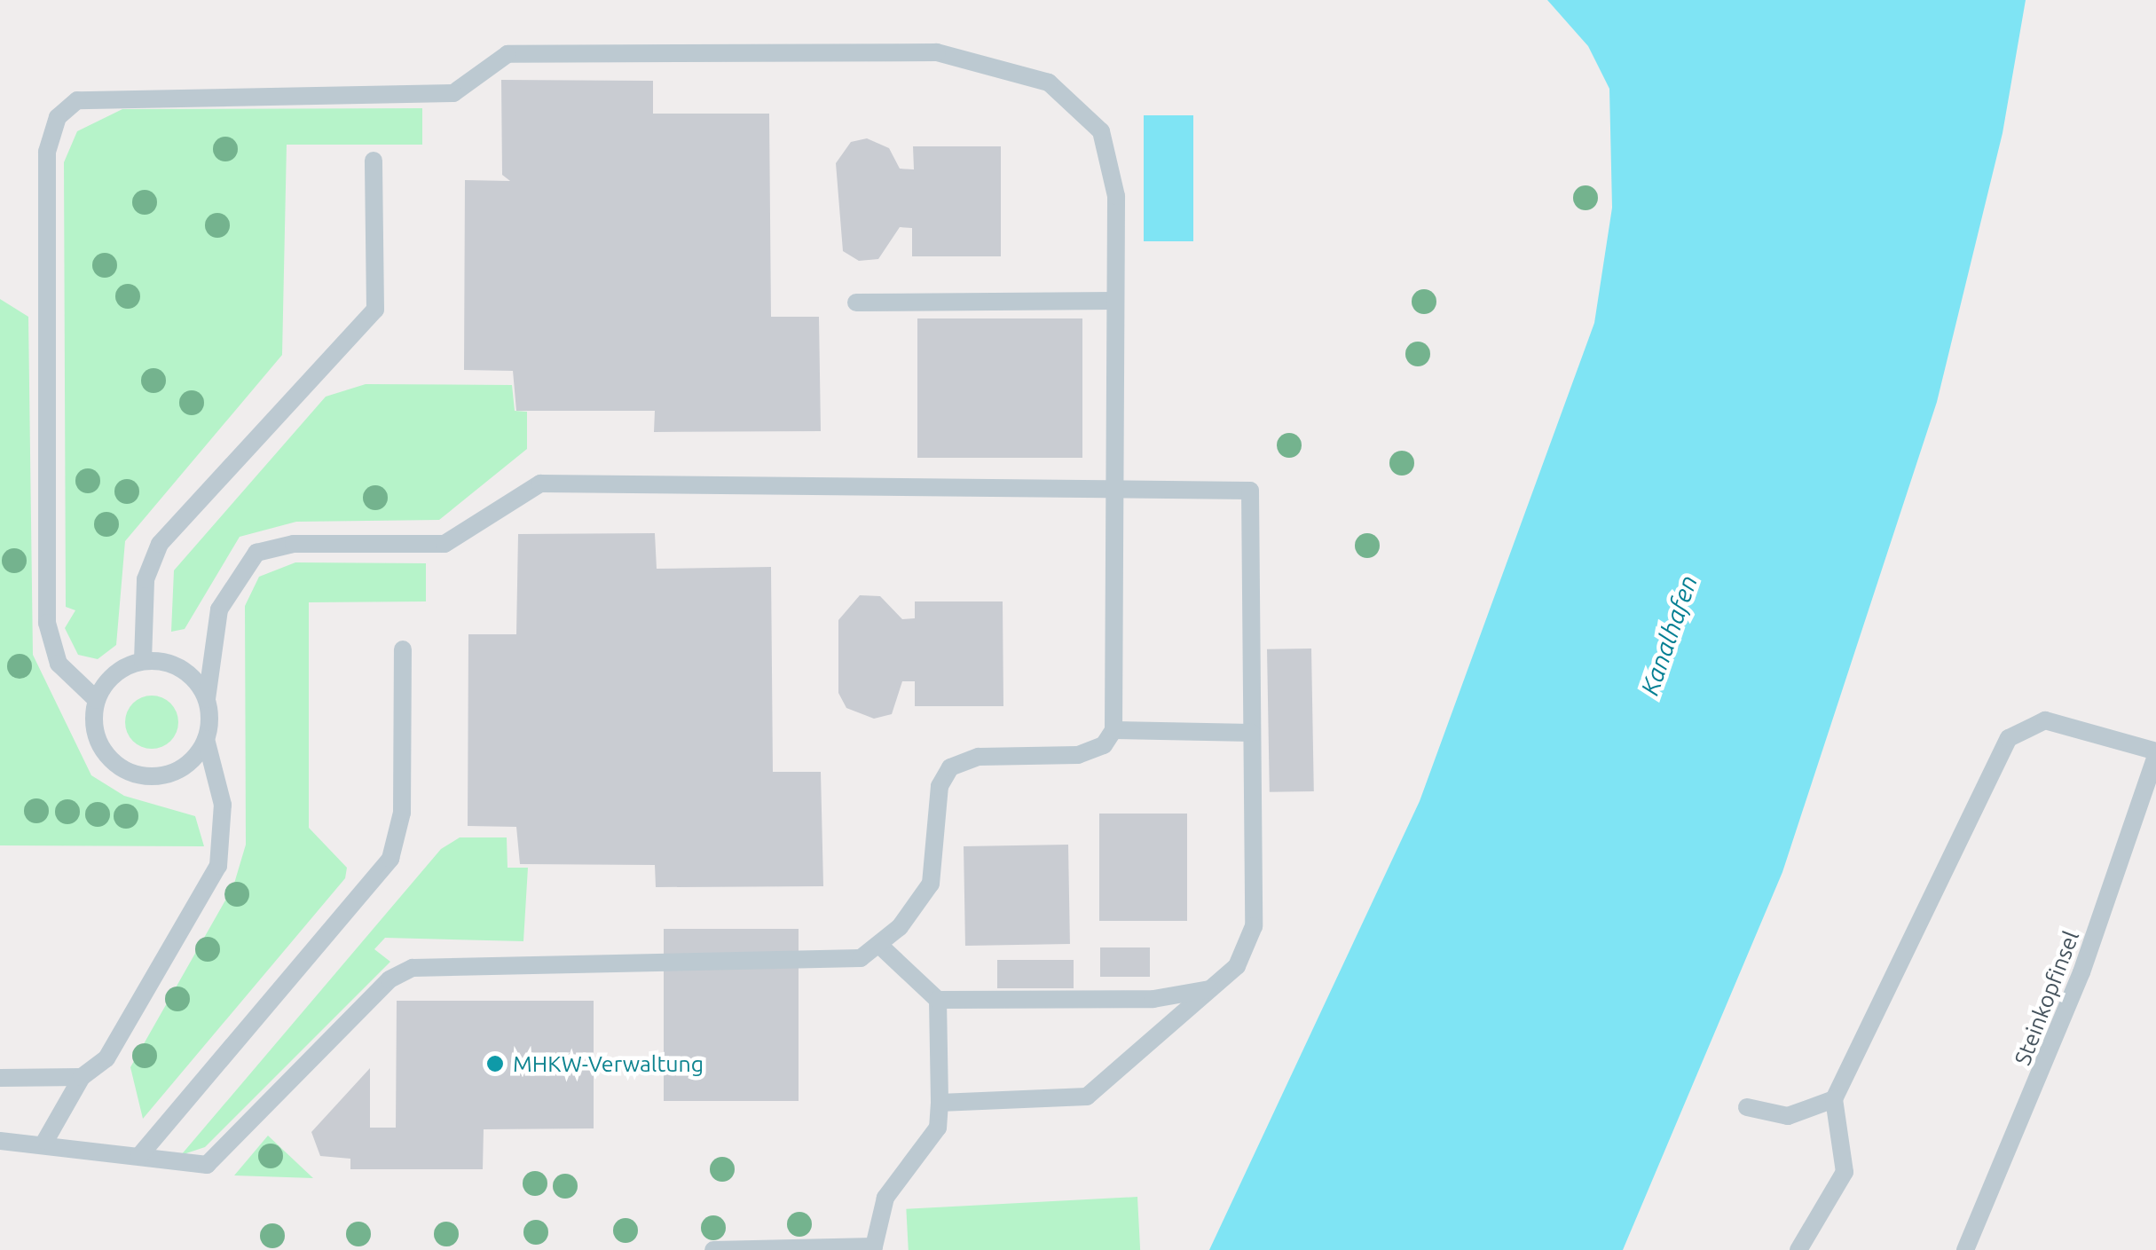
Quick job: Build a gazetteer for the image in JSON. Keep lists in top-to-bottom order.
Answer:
{
  "streets": {
    "lane": ["Steinkopfinsel"]
  },
  "water": ["Kanalhafen"],
  "places": ["MHKW-Verwaltung"]
}
